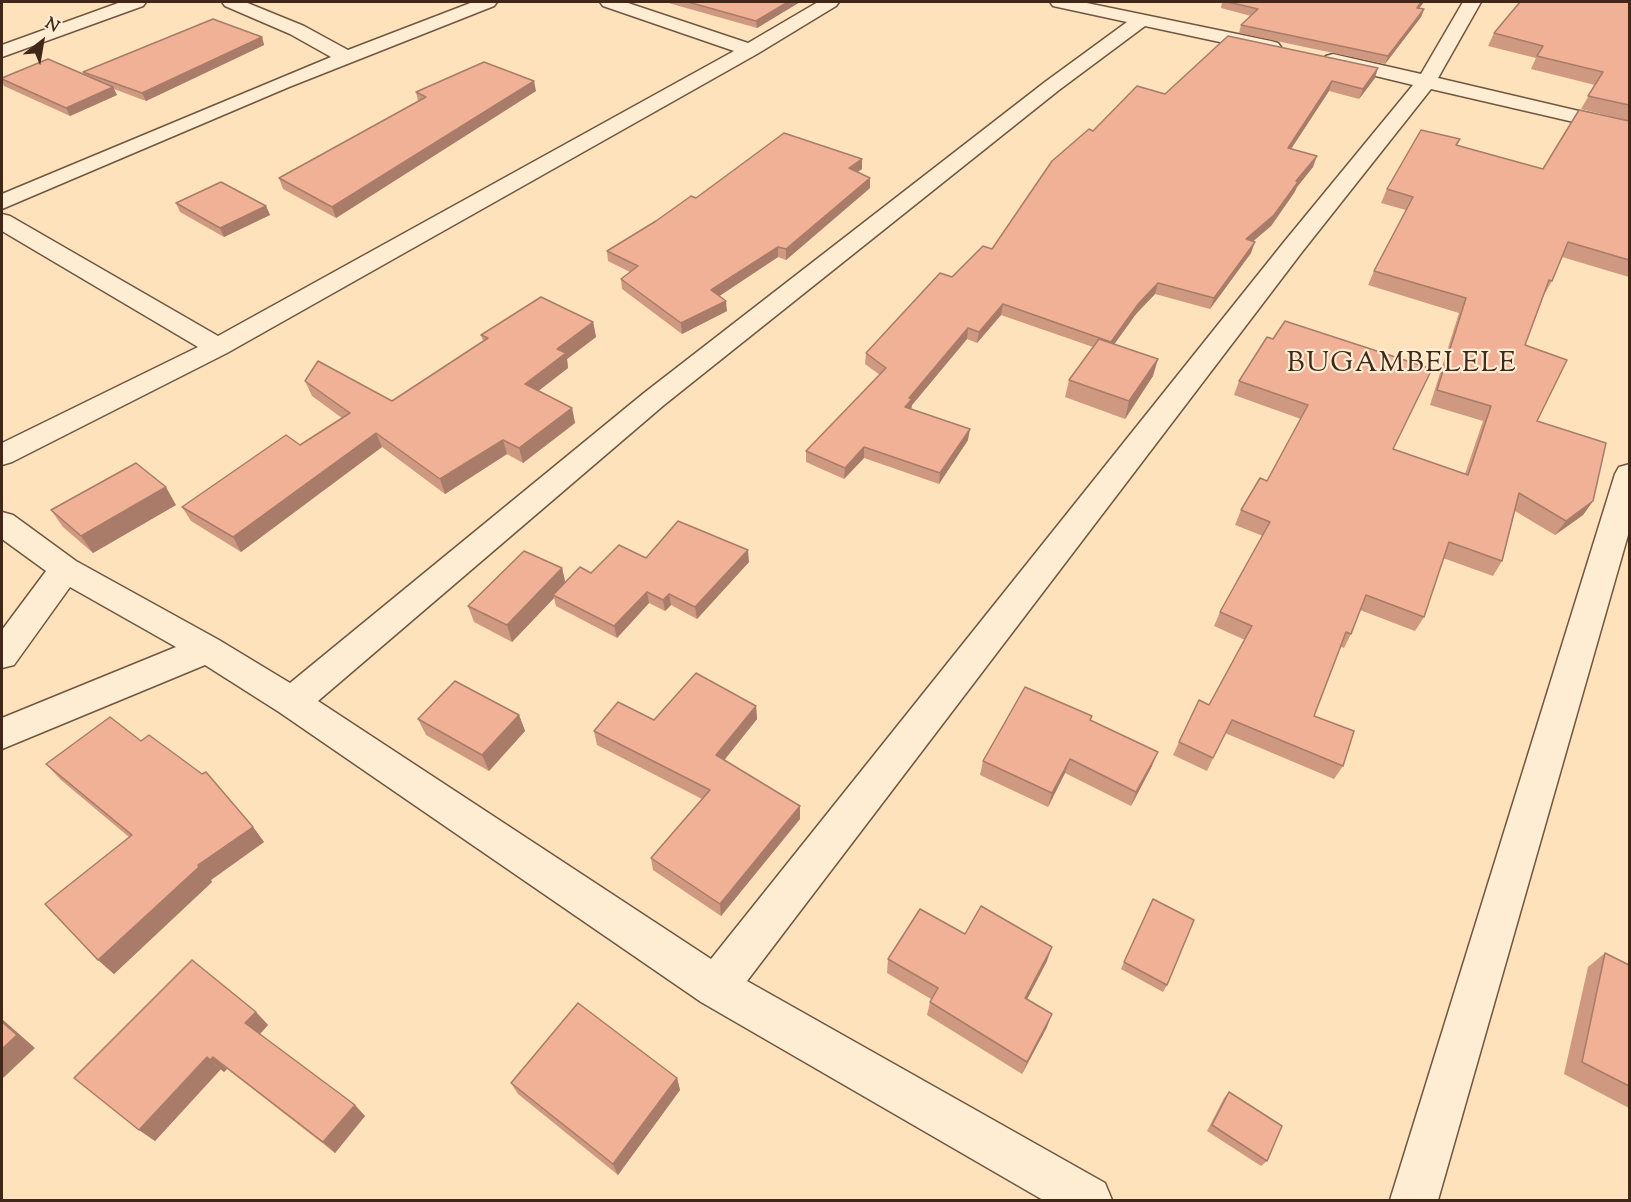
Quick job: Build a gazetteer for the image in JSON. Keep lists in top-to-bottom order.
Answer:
{
  "districts": ["BUGAMBELELE"],
  "north": "top right"
}
